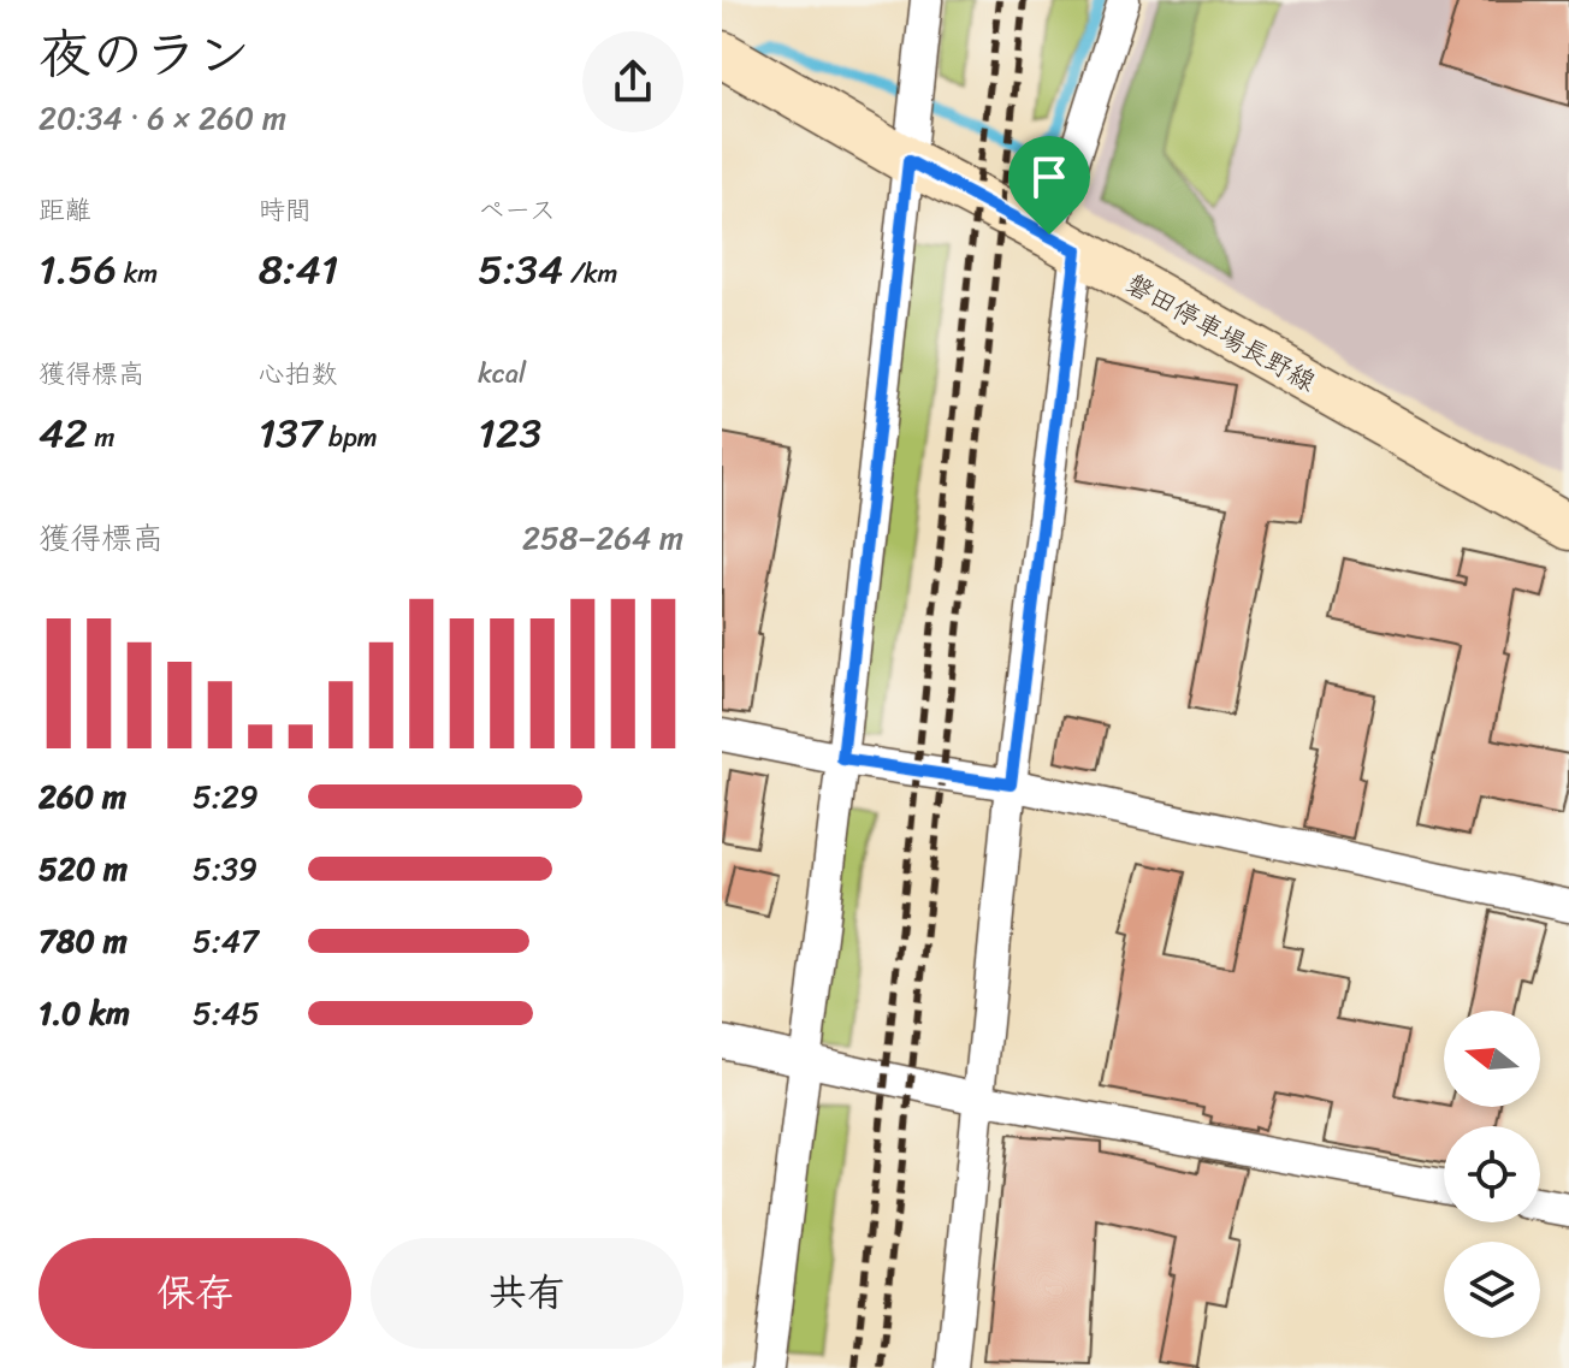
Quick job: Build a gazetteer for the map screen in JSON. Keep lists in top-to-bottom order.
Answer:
{
  "streets": {
    "main road": ["磐田停車場長野線"]
  },
  "north": "left",
  "page": {
    "heading": ["夜のラン", "20:34 · 6 × 260 m"],
    "stats": [
      ["距離", "1.56 km"],
      ["時間", "8:41"],
      ["ペース", "5:34 /km"],
      ["獲得標高", "42 m"],
      ["心拍数", "137 bpm"],
      ["kcal", "123"]
    ],
    "chart": ["獲得標高", "258–264 m"],
    "list": [
      {
        "name": "260 m",
        "note": "5:29"
      },
      {
        "name": "520 m",
        "note": "5:39"
      },
      {
        "name": "780 m",
        "note": "5:47"
      },
      {
        "name": "1.0 km",
        "note": "5:45"
      }
    ],
    "buttons": ["保存", "共有"]
  }
}
